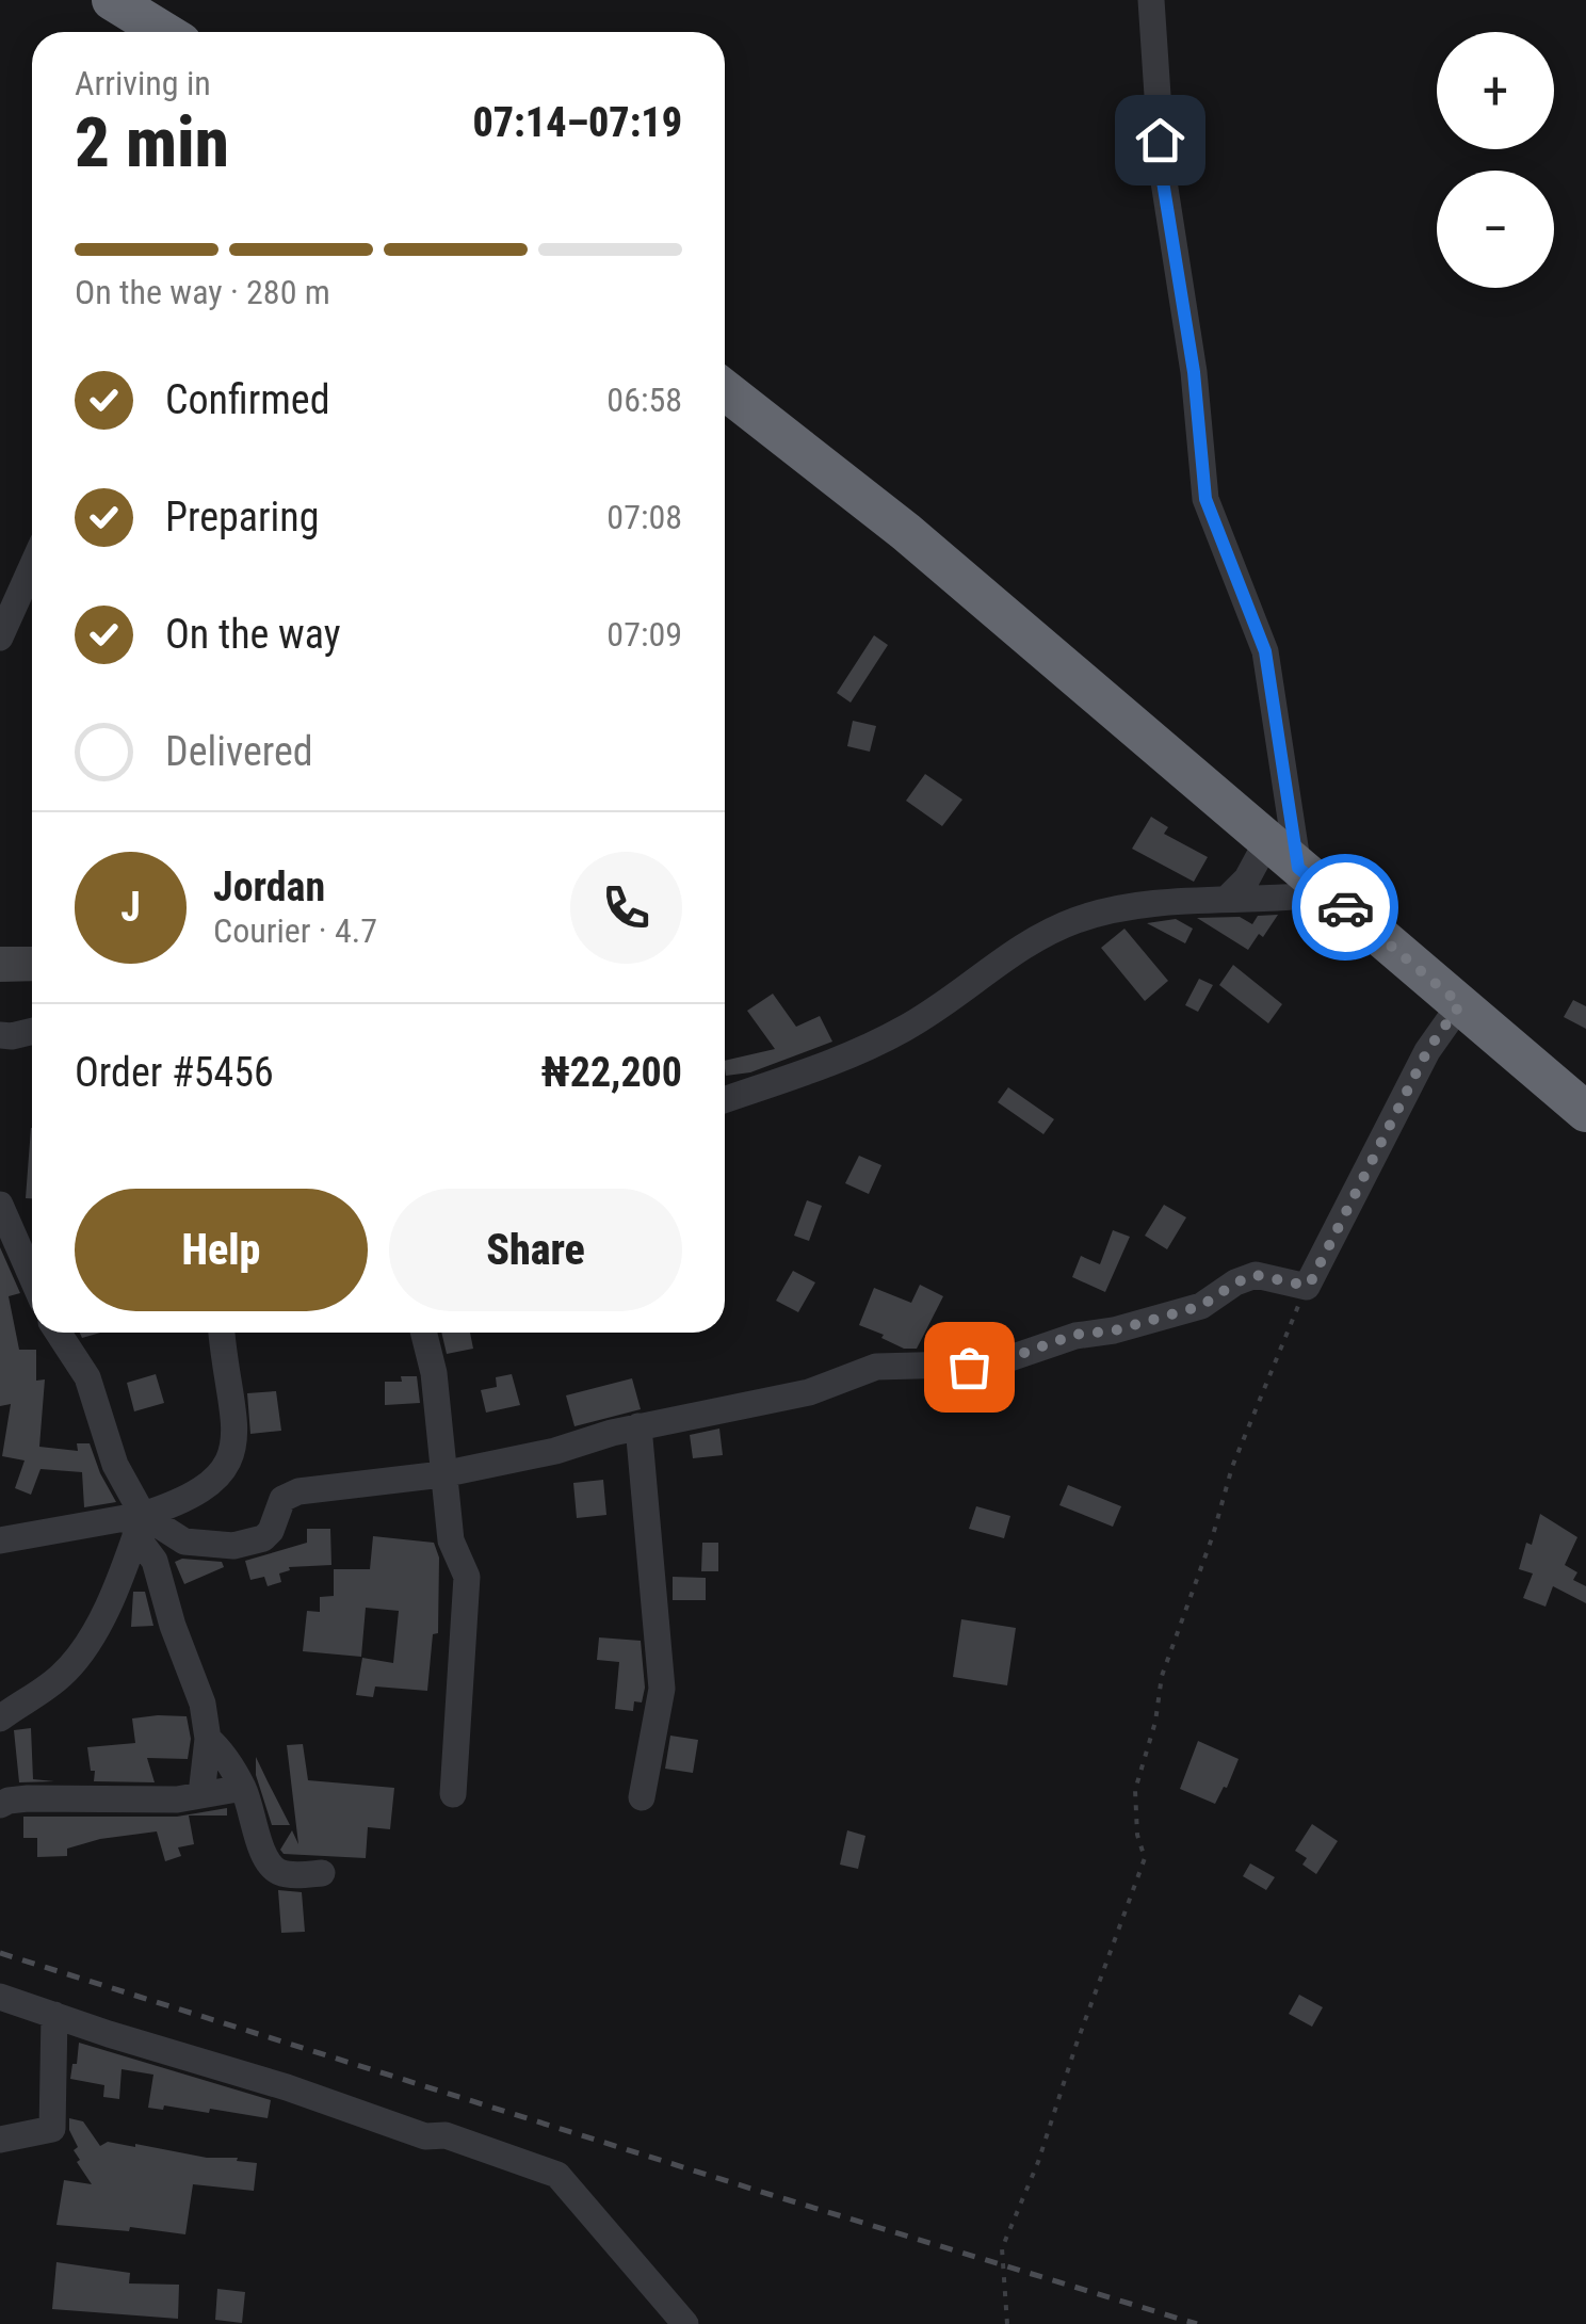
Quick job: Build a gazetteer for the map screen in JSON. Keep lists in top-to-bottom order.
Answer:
{
  "page": {
    "map_buttons": ["+", "−"],
    "heading": ["2 min", "Arriving in", "07:14–07:19"],
    "panel": [
      "Jordan",
      "Courier · 4.7",
      "Order #5456",
      "₦22,200"
    ],
    "bar": "On the way · 280 m",
    "list": [
      ["Confirmed", "06:58"],
      ["Preparing", "07:08"],
      ["On the way", "07:09"],
      "Delivered"
    ],
    "round": "J",
    "buttons": ["Help", "Share"]
  }
}
